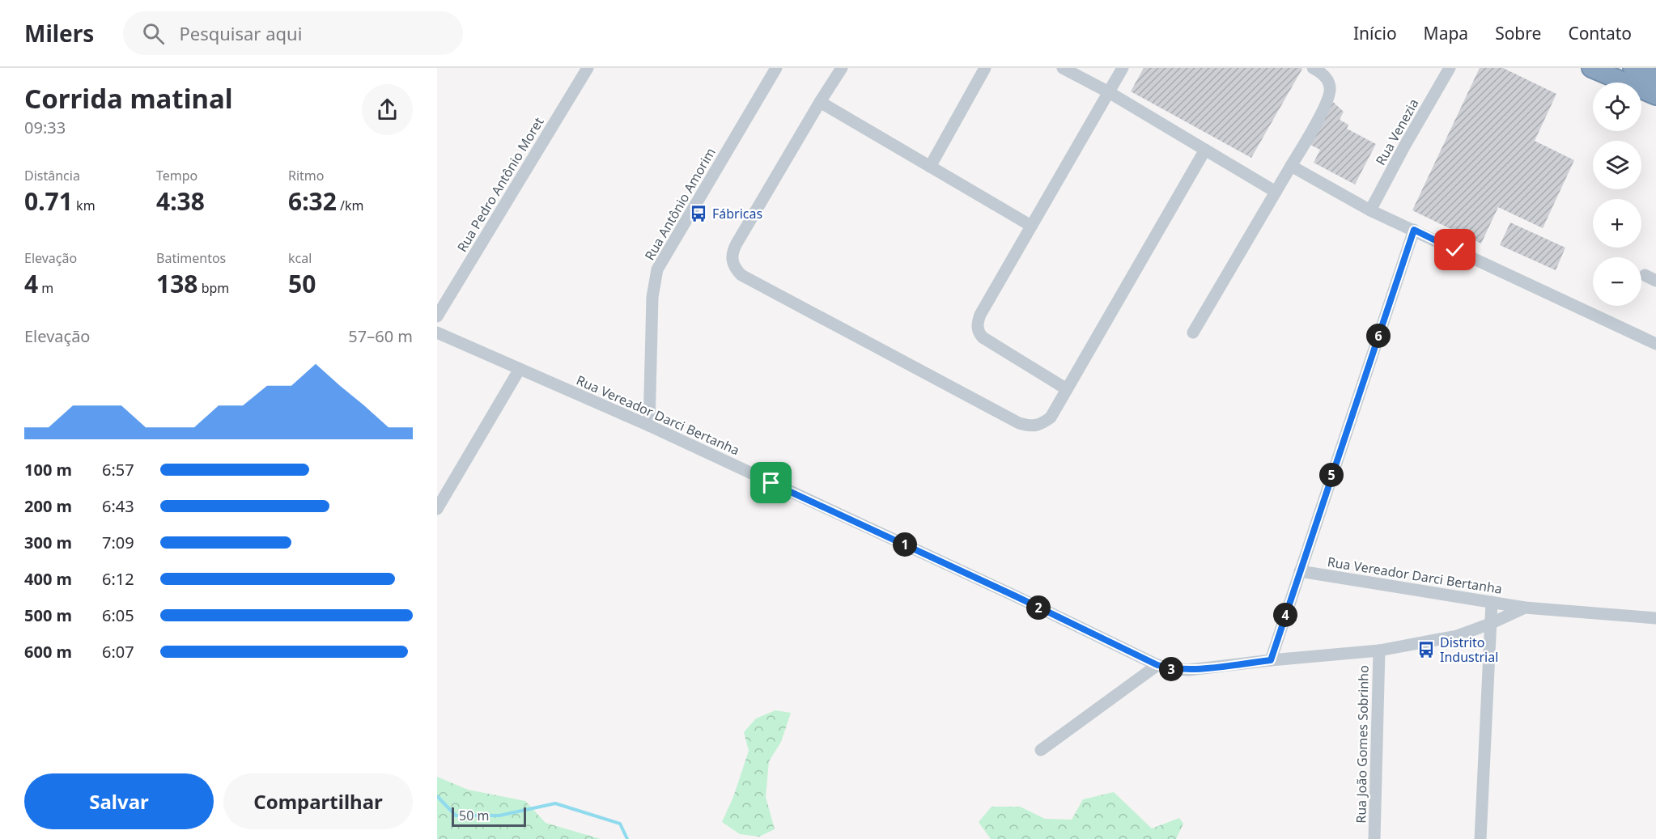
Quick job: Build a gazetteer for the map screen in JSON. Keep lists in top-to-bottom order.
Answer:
{
  "streets": {
    "street": [
      "Rua Venezia",
      "Rua Pedro Antônio Moret",
      "Rua Antônio Amorim",
      "Rua Vereador Darci Bertanha",
      "Rua João Gomes Sobrinho"
    ]
  },
  "crossings": [
    ["Rua Antônio Amorim", "Rua Vereador Darci Bertanha"],
    ["Rua Vereador Darci Bertanha", "Rua João Gomes Sobrinho"]
  ],
  "places": {
    "bus stop": ["Fábricas", "Distrito Industrial"]
  },
  "scale_bar": "50 m",
  "page": {
    "header": "Milers",
    "search": "Pesquisar aqui",
    "nav": [
      "Início",
      "Mapa",
      "Sobre",
      "Contato"
    ],
    "heading": ["Corrida matinal", "09:33"],
    "map_buttons": ["+", "−"],
    "stats": [
      ["Distância", "0.71 km"],
      ["Tempo", "4:38"],
      ["Ritmo", "6:32 /km"],
      ["Elevação", "4 m"],
      ["Batimentos", "138 bpm"],
      ["kcal", "50"]
    ],
    "chart": ["Elevação", "57–60 m"],
    "pins": [
      "6",
      "5",
      "1",
      "2",
      "4",
      "3"
    ],
    "list": [
      {
        "name": "100 m",
        "note": "6:57"
      },
      {
        "name": "200 m",
        "note": "6:43"
      },
      {
        "name": "300 m",
        "note": "7:09"
      },
      {
        "name": "400 m",
        "note": "6:12"
      },
      {
        "name": "500 m",
        "note": "6:05"
      },
      {
        "name": "600 m",
        "note": "6:07"
      }
    ],
    "buttons": ["Salvar", "Compartilhar"],
    "scale": "50 m"
  }
}
